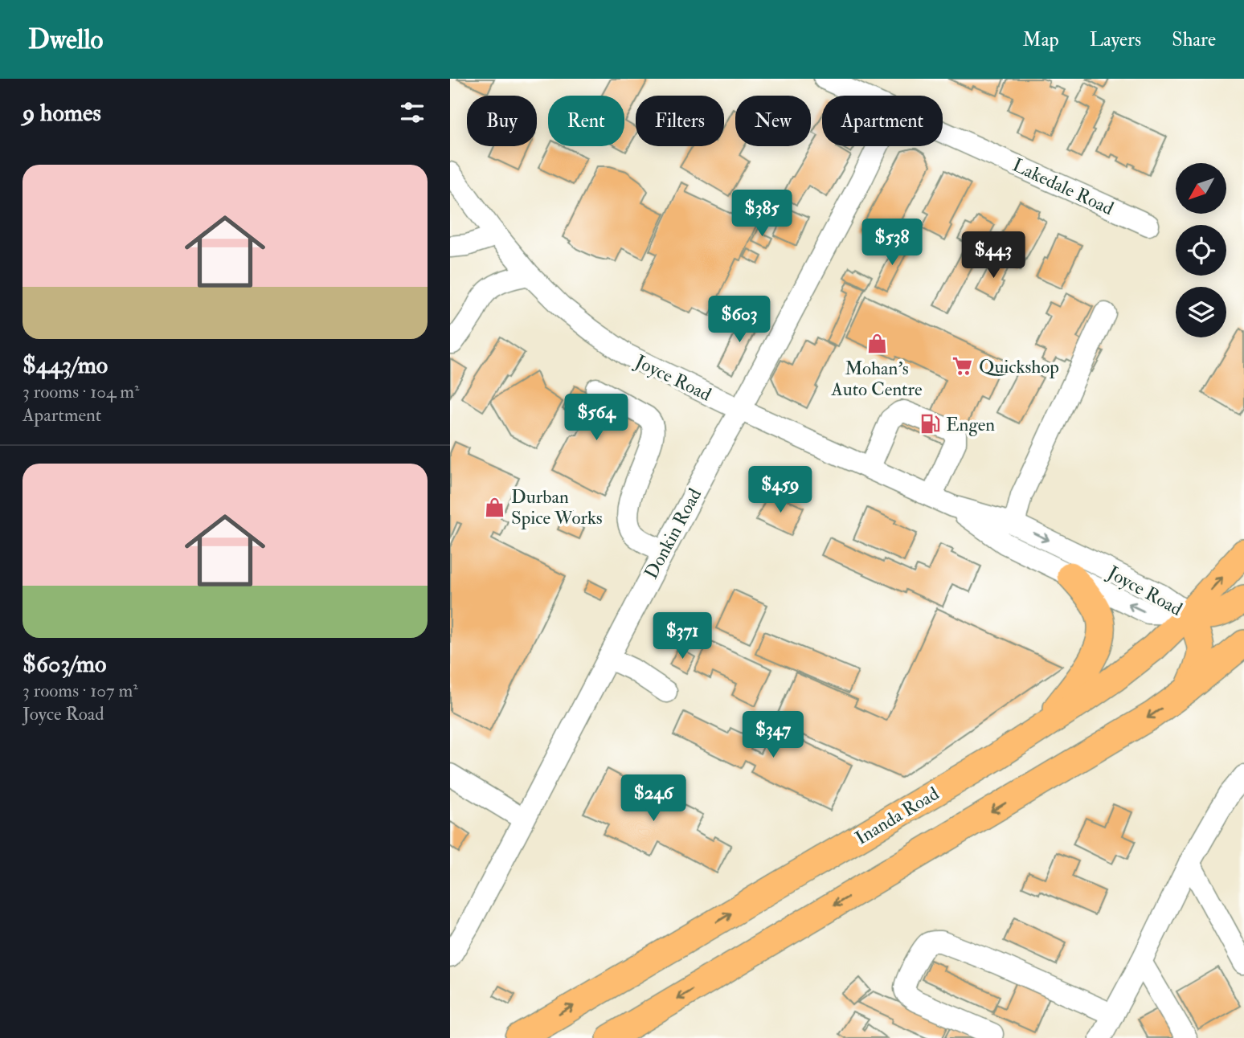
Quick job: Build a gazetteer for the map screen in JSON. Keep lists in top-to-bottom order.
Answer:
{
  "streets": {
    "main road": ["Inanda Road"],
    "street": ["Lakedale Road", "Joyce Road", "Donkin Road"]
  },
  "crossings": [
    ["Joyce Road", "Donkin Road"],
    ["Joyce Road", "Inanda Road"]
  ],
  "places": {
    "shop": ["Mohan's Auto Centre", "Durban Spice Works"],
    "supermarket": ["Quickshop"],
    "fuel station": ["Engen"]
  },
  "north": "bottom left",
  "page": {
    "header": "Dwello",
    "nav": ["Map", "Layers", "Share"],
    "heading": "9 homes",
    "chip": [
      "Buy",
      "Rent",
      "Filters",
      "New",
      "Apartment"
    ],
    "list": [
      {
        "name": "$443/mo",
        "note": "3 rooms · 104 m² · Apartment"
      },
      {
        "name": "$603/mo",
        "note": "3 rooms · 107 m² · Joyce Road"
      }
    ],
    "price": [
      "$385",
      "$538",
      "$443",
      "$603",
      "$564",
      "$459",
      "$371",
      "$347",
      "$246"
    ]
  }
}
